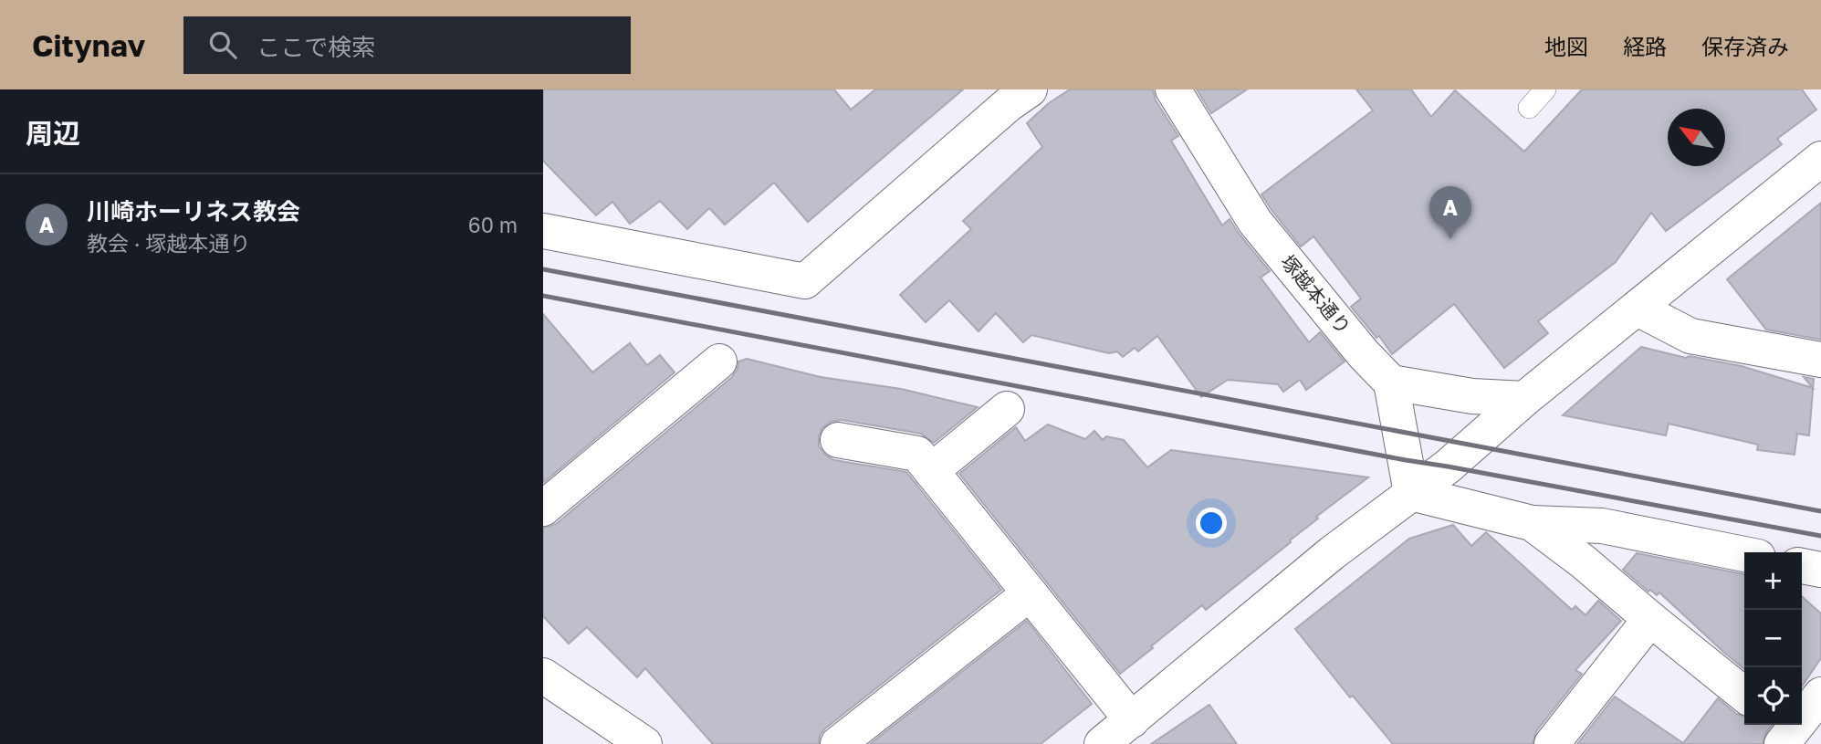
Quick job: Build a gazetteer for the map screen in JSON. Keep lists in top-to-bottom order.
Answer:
{
  "streets": {
    "street": ["塚越本通り"]
  },
  "north": "top left",
  "page": {
    "header": "Citynav",
    "search": "ここで検索",
    "nav": ["地図", "経路", "保存済み"],
    "heading": "周辺",
    "list": [
      {
        "mark": "A",
        "name": "川崎ホーリネス教会",
        "note": "教会 · 塚越本通り",
        "value": "60 m"
      }
    ],
    "pins": "A",
    "map_buttons": ["+", "−"]
  }
}
